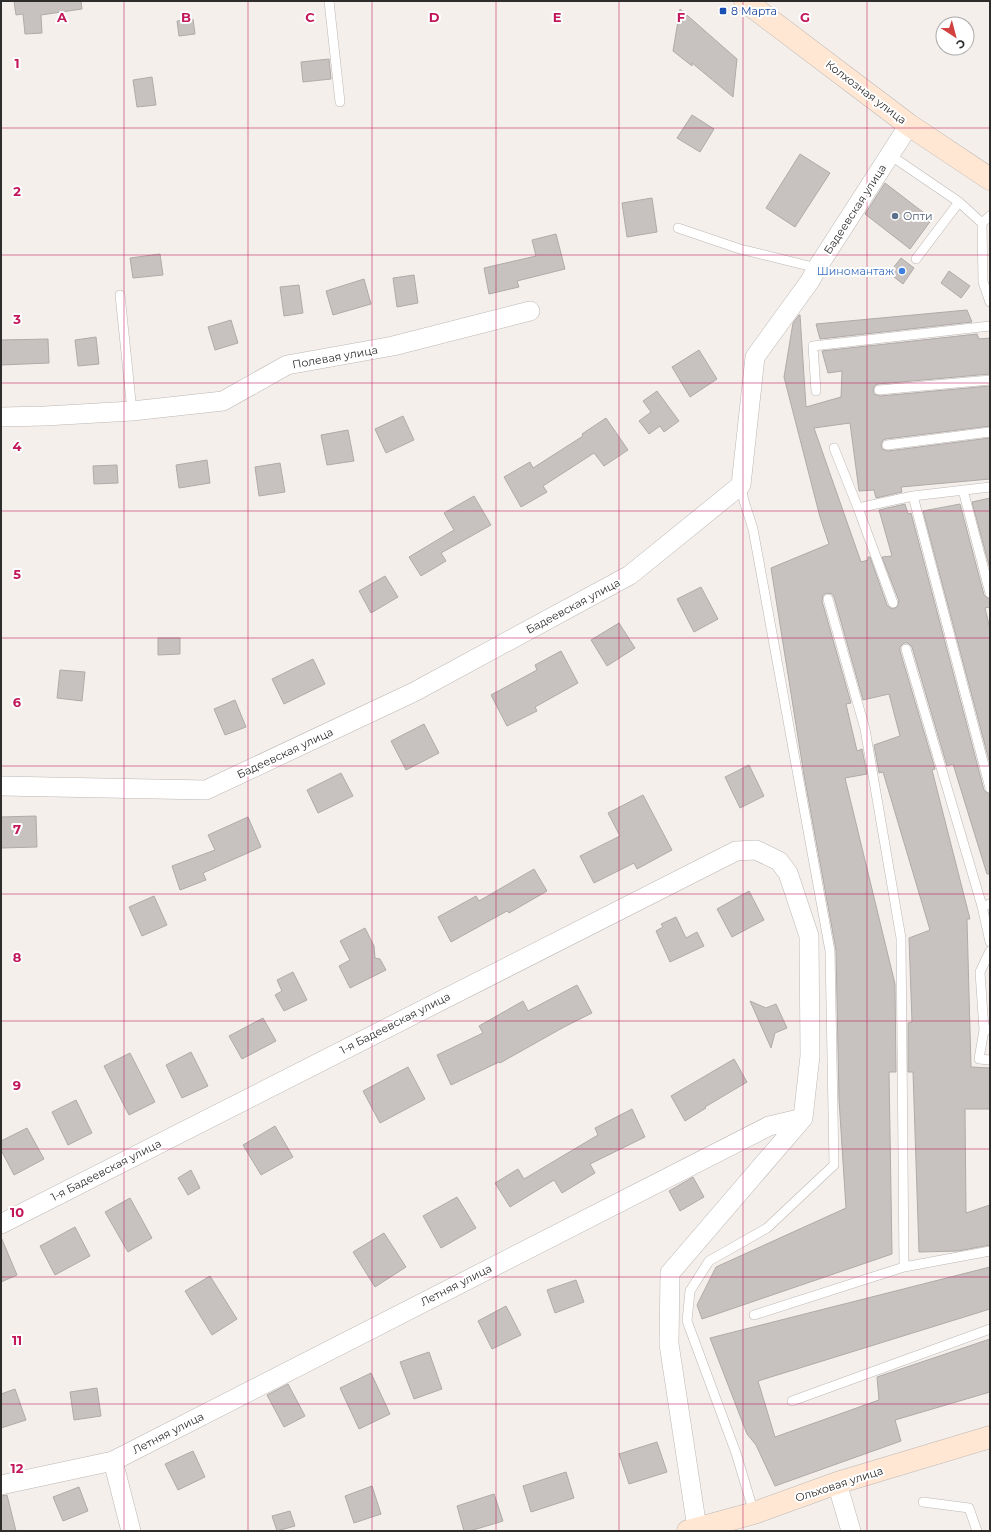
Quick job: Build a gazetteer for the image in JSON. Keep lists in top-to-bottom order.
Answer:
{
  "streets": {
    "main road": ["Колхозная улица", "Ольховая улица"],
    "street": [
      "Бадеевская улица",
      "Полевая улица",
      "1-я Бадеевская улица",
      "Летняя улица"
    ]
  },
  "crossings": [
    ["Колхозная улица", "Бадеевская улица"],
    ["1-я Бадеевская улица", "Летняя улица"]
  ],
  "places": {
    "transit": ["8 Марта"],
    "other": ["Опти", "Шиномантаж"]
  },
  "north": "bottom right",
  "grid": {
    "columns": [
      "A",
      "B",
      "C",
      "D",
      "E",
      "F",
      "G"
    ],
    "rows": [
      "1",
      "2",
      "3",
      "4",
      "5",
      "6",
      "7",
      "8",
      "9",
      "10",
      "11",
      "12"
    ]
  }
}
